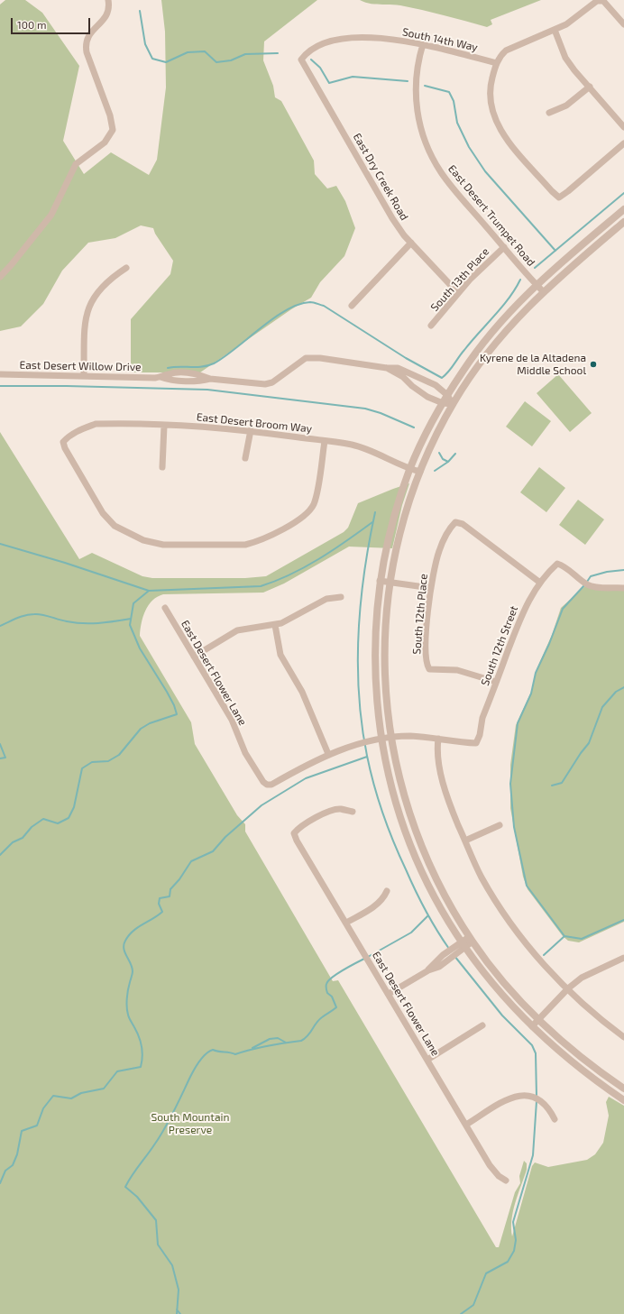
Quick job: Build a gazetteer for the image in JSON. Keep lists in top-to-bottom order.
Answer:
{
  "streets": {
    "street": [
      "South 14th Way",
      "East Dry Creek Road",
      "East Desert Trumpet Road",
      "South 13th Place",
      "East Desert Willow Drive",
      "East Desert Broom Way",
      "South 12th Place",
      "South 12th Street",
      "East Desert Flower Lane"
    ]
  },
  "crossings": [
    ["South 14th Way", "East Dry Creek Road"],
    ["South 14th Way", "East Desert Trumpet Road"],
    ["East Dry Creek Road", "South 13th Place"],
    ["East Desert Trumpet Road", "South 13th Place"],
    ["South 12th Place", "South 12th Street"]
  ],
  "parks": ["South Mountain Preserve"],
  "places": ["Kyrene de la Altadena Middle School"],
  "scale_bar": "100 m"
}
